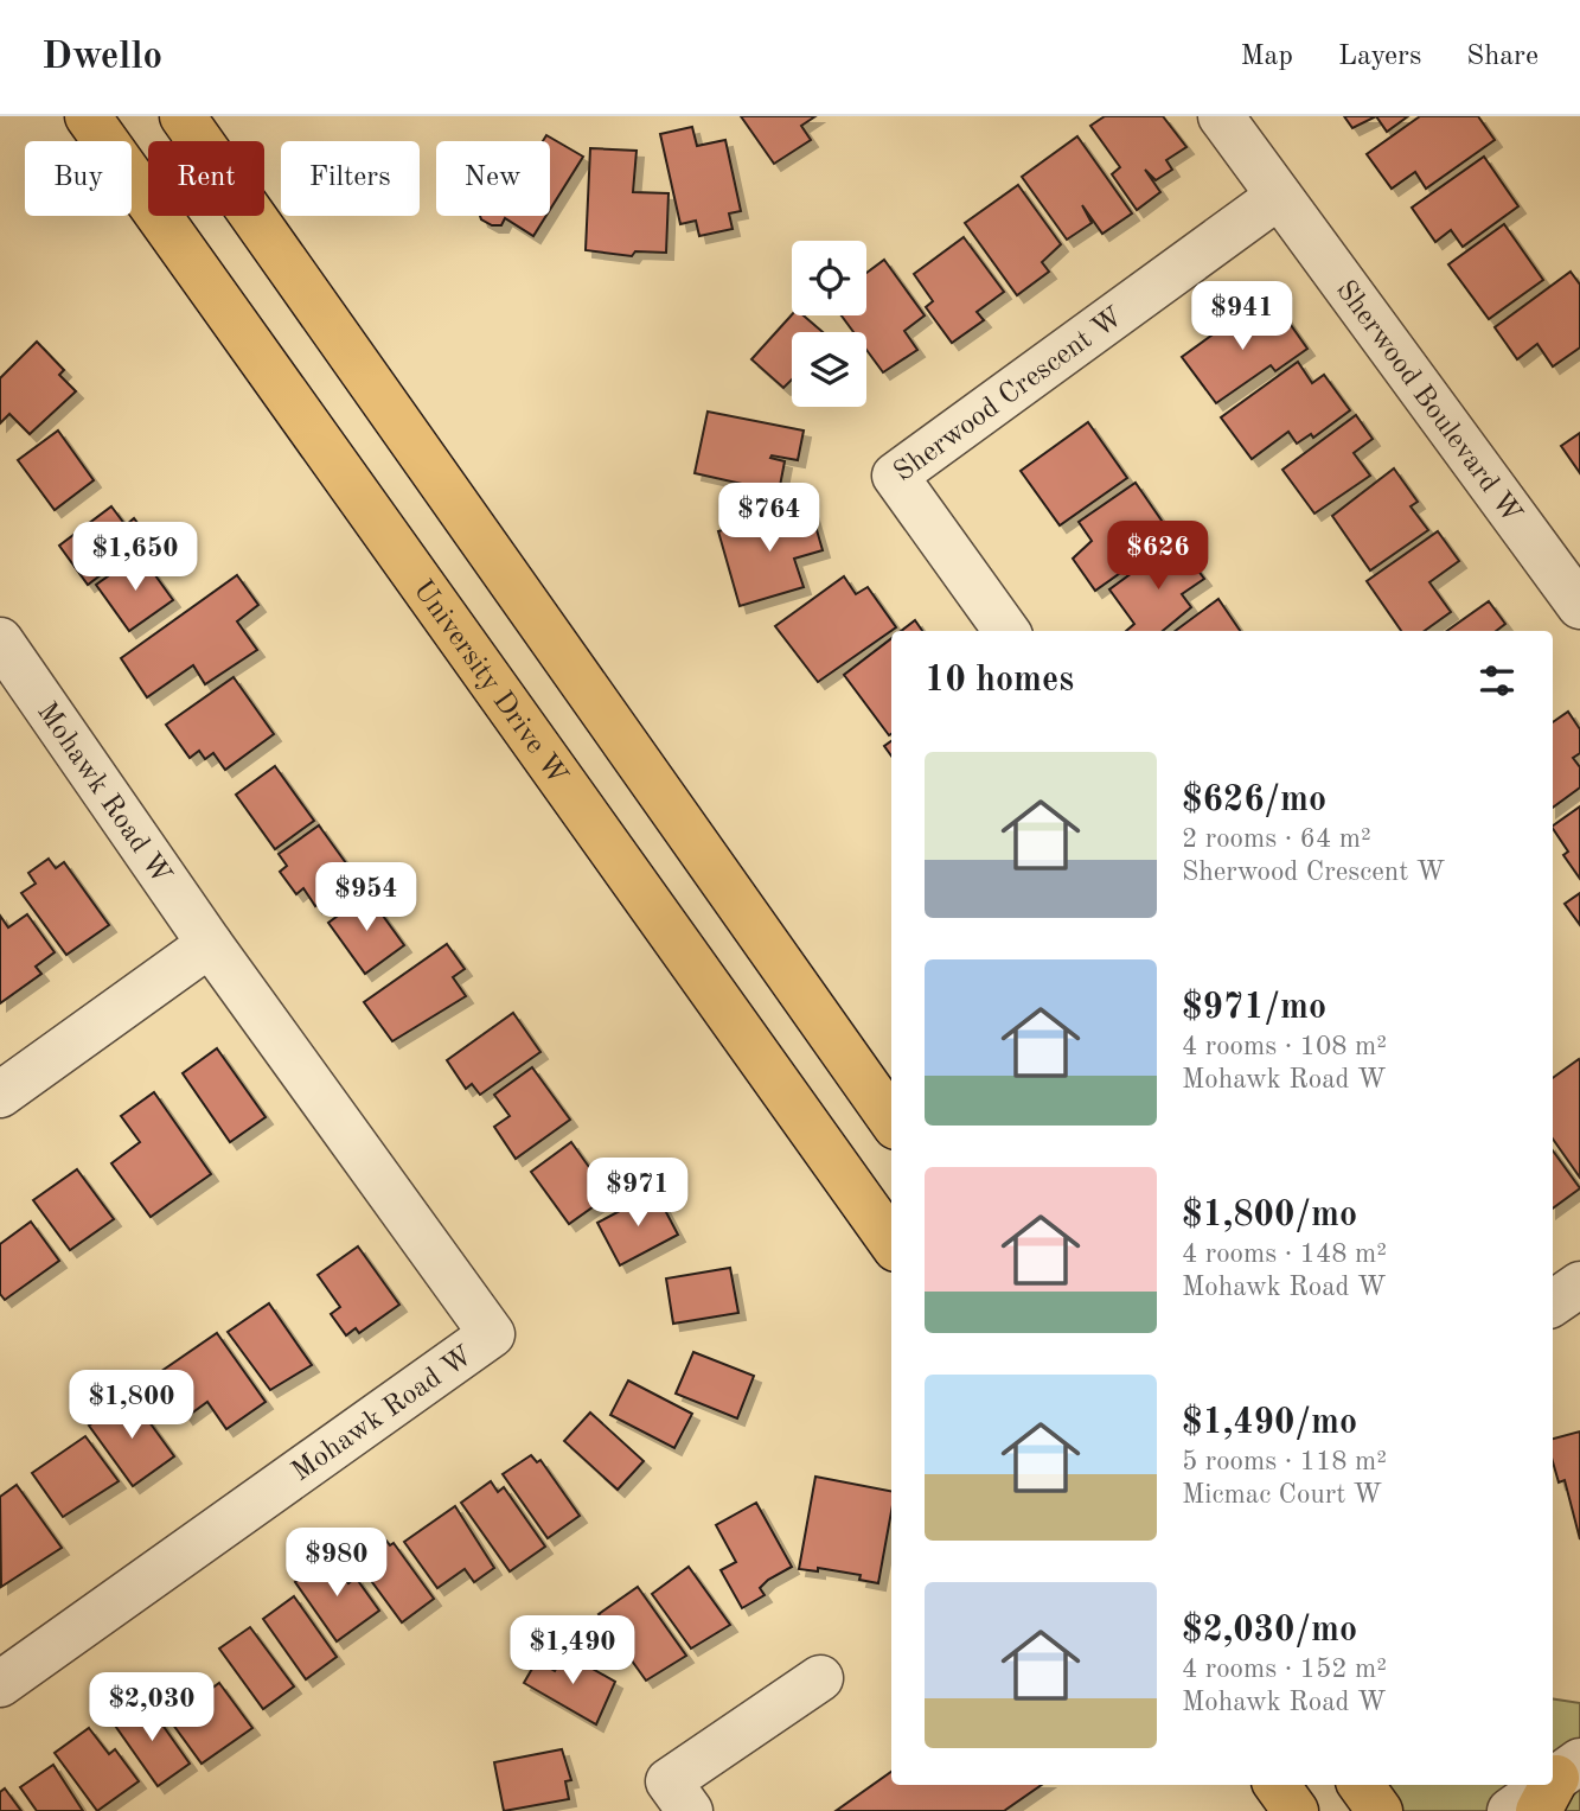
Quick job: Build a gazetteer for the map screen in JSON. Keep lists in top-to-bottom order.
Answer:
{
  "streets": {
    "main road": ["University Drive W"],
    "street": ["Sherwood Crescent W", "Sherwood Boulevard W", "Mohawk Road W"]
  },
  "crossings": [
    ["Sherwood Crescent W", "Sherwood Boulevard W"]
  ],
  "page": {
    "header": "Dwello",
    "nav": ["Map", "Layers", "Share"],
    "chip": [
      "Buy",
      "Rent",
      "Filters",
      "New"
    ],
    "price": [
      "$941",
      "$764",
      "$626",
      "$1,650",
      "$954",
      "$971",
      "$1,800",
      "$980",
      "$1,490",
      "$2,030"
    ],
    "heading": "10 homes",
    "list": [
      {
        "name": "$626/mo",
        "note": "2 rooms · 64 m² · Sherwood Crescent W"
      },
      {
        "name": "$971/mo",
        "note": "4 rooms · 108 m² · Mohawk Road W"
      },
      {
        "name": "$1,800/mo",
        "note": "4 rooms · 148 m² · Mohawk Road W"
      },
      {
        "name": "$1,490/mo",
        "note": "5 rooms · 118 m² · Micmac Court W"
      },
      {
        "name": "$2,030/mo",
        "note": "4 rooms · 152 m² · Mohawk Road W"
      }
    ]
  }
}
